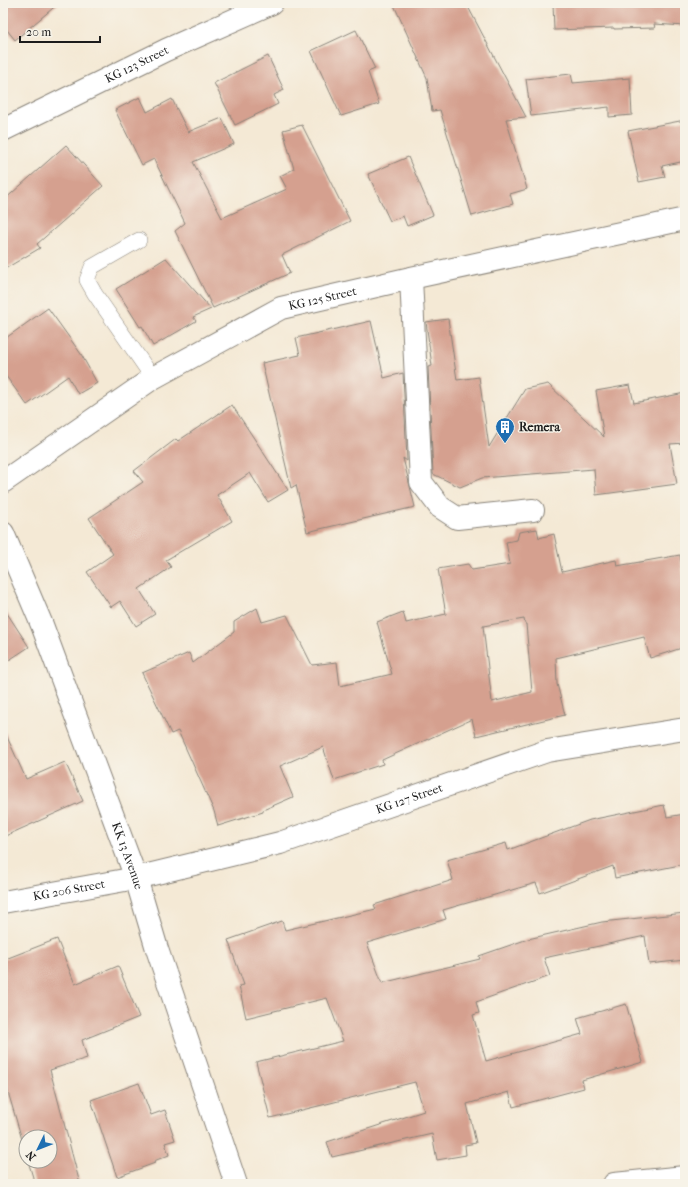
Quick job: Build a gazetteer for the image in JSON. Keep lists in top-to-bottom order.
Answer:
{
  "streets": {
    "street": [
      "KG 123 Street",
      "KG 125 Street",
      "KG 127 Street",
      "KK 13 Avenue",
      "KG 206 Street"
    ]
  },
  "crossings": [
    ["KG 127 Street", "KK 13 Avenue"],
    ["KG 127 Street", "KG 206 Street"],
    ["KK 13 Avenue", "KG 206 Street"]
  ],
  "places": {
    "building": ["Remera"]
  },
  "scale_bar": "20 m",
  "north": "bottom left"
}
